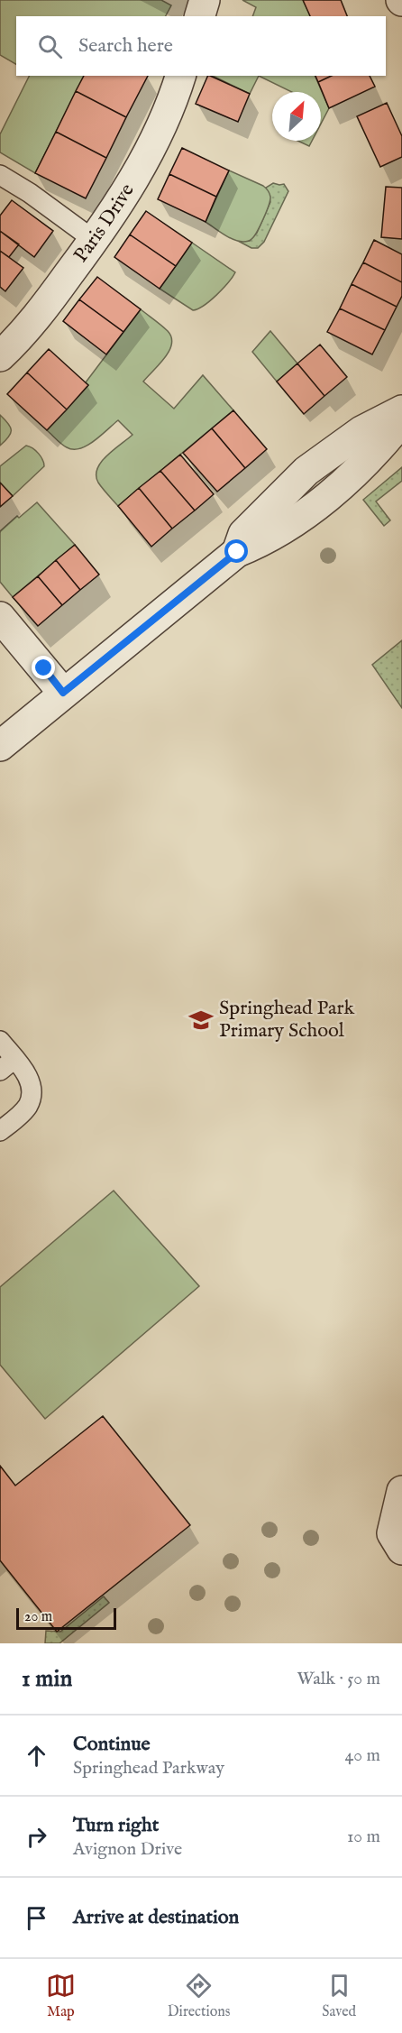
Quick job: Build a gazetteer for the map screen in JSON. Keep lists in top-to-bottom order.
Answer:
{
  "streets": {
    "street": ["Paris Drive"]
  },
  "places": {
    "school or university": ["Springhead Park Primary School"]
  },
  "scale_bar": "20 m",
  "north": "top right",
  "page": {
    "search": "Search here",
    "scale": "20 m",
    "heading": ["1 min", "Walk · 50 m"],
    "list": [
      ["Continue", "Springhead Parkway", "40 m"],
      ["Turn right", "Avignon Drive", "10 m"],
      "Arrive at destination"
    ],
    "nav": ["Map", "Directions", "Saved"]
  }
}
